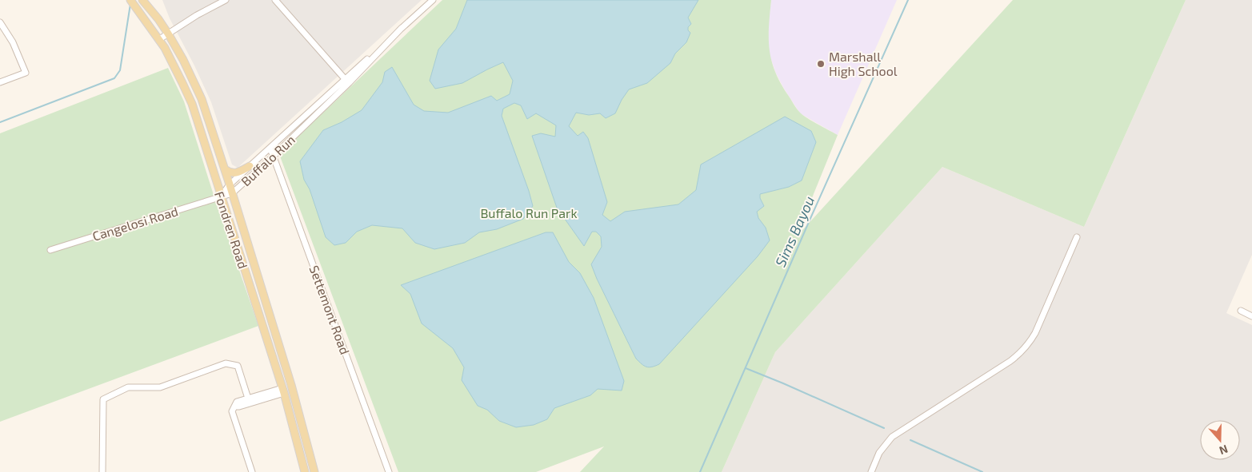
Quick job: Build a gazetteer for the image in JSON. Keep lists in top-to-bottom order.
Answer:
{
  "streets": {
    "main road": ["Fondren Road"],
    "street": ["Buffalo Run", "Cangelosi Road", "Settemont Road"]
  },
  "crossings": [
    ["Buffalo Run", "Cangelosi Road"],
    ["Buffalo Run", "Fondren Road"],
    ["Buffalo Run", "Settemont Road"],
    ["Cangelosi Road", "Fondren Road"]
  ],
  "water": ["Sims Bayou"],
  "parks": ["Buffalo Run Park"],
  "places": ["Marshall High School"],
  "north": "bottom"
}
